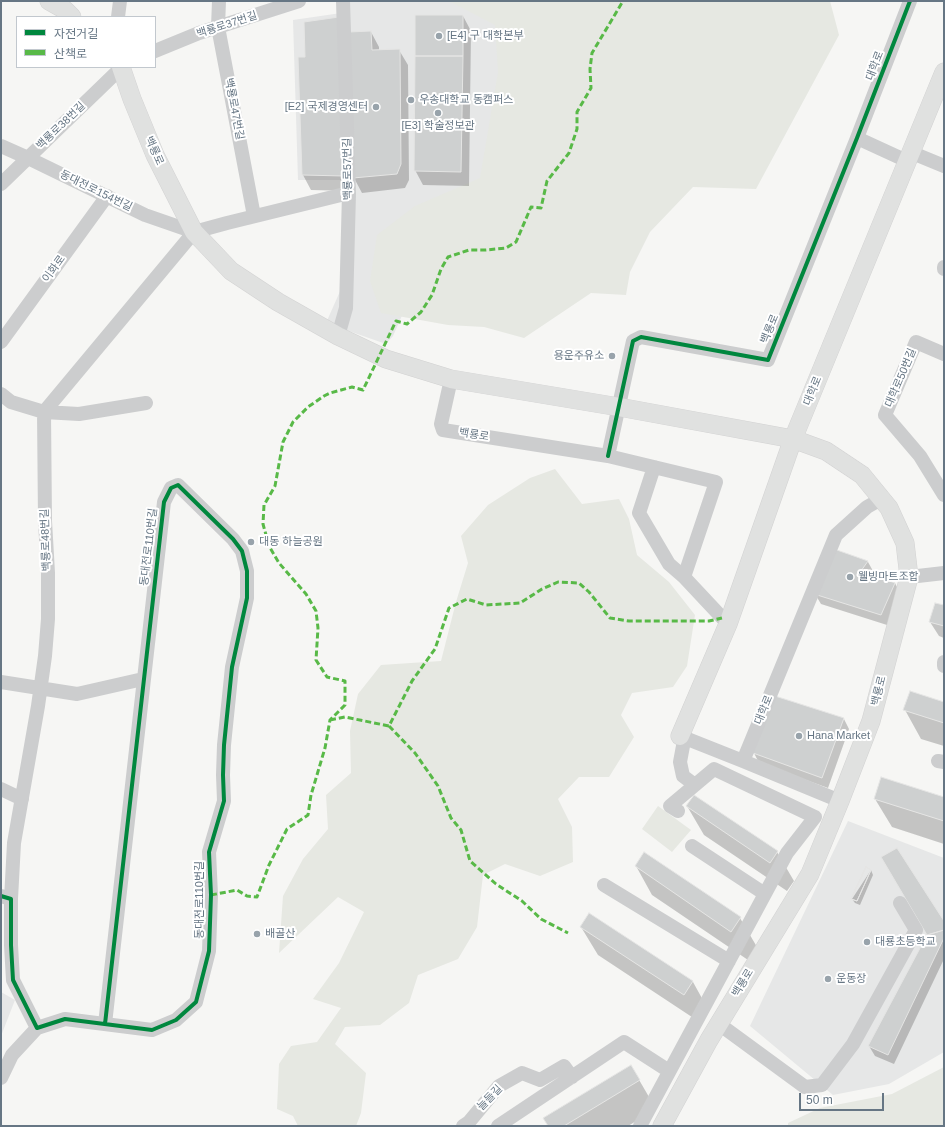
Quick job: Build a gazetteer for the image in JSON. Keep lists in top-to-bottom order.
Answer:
{
  "streets": {
    "main road": ["대학로", "백룡로"],
    "street": [
      "백룡로37번길",
      "백룡로47번길",
      "백룡로38번길",
      "백룡로57번길",
      "동대전로154번길",
      "이화로",
      "대학로50번길",
      "백룡로48번길",
      "동대전로110번길",
      "늘들길"
    ]
  },
  "crossings": [
    ["백룡로37번길", "백룡로47번길"],
    ["대학로", "백룡로"],
    ["백룡로38번길", "동대전로154번길"],
    ["백룡로", "백룡로57번길"],
    ["백룡로", "동대전로154번길"],
    ["동대전로154번길", "이화로"]
  ],
  "places": [
    "[E4] 구 대학본부",
    "우송대학교 동캠퍼스",
    "[E2] 국제경영센터",
    "[E3] 학술정보관",
    "용운주유소",
    "대동 하늘공원",
    "웰빙마트조합",
    "Hana Market",
    "배골산",
    "대룡초등학교",
    "운동장"
  ],
  "legend": ["자전거길", "산책로"],
  "scale_bar": "50 m"
}
